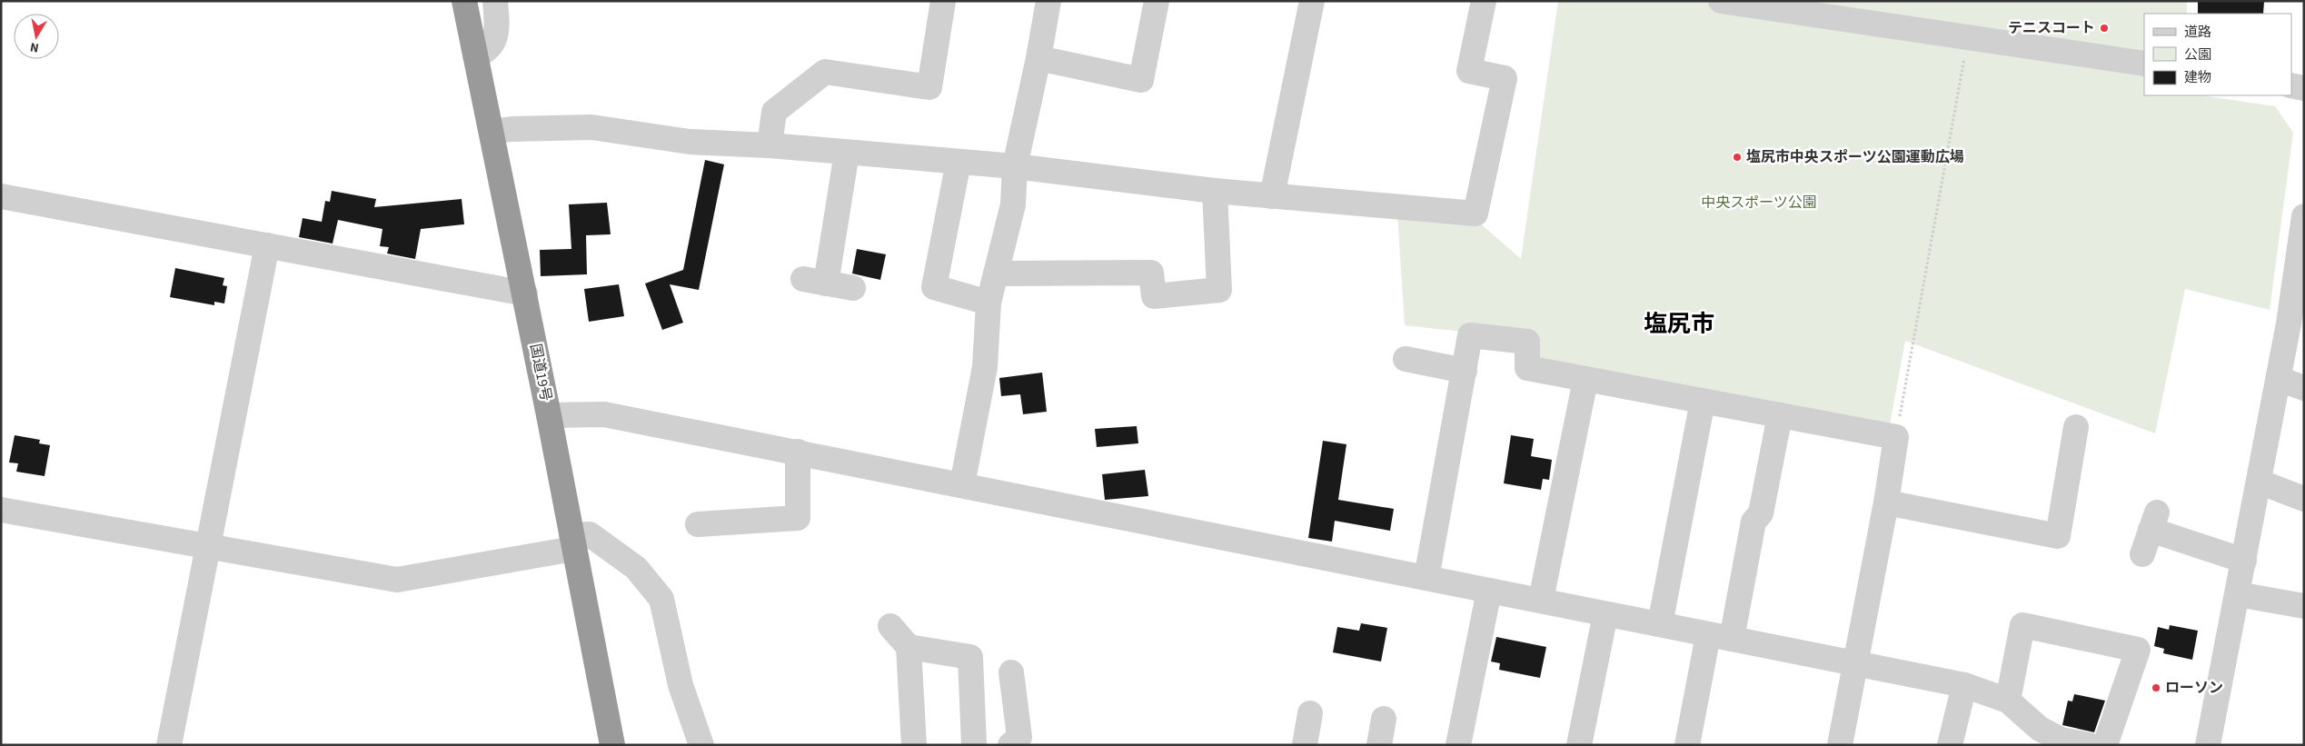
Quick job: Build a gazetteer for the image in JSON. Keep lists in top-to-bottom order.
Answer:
{
  "streets": {
    "highway": ["国道19号"]
  },
  "districts": ["塩尻市"],
  "parks": ["中央スポーツ公園"],
  "places": ["テニスコート", "塩尻市中央スポーツ公園運動広場", "ローソン"],
  "legend": ["道路", "公園", "建物"],
  "north": "bottom"
}
